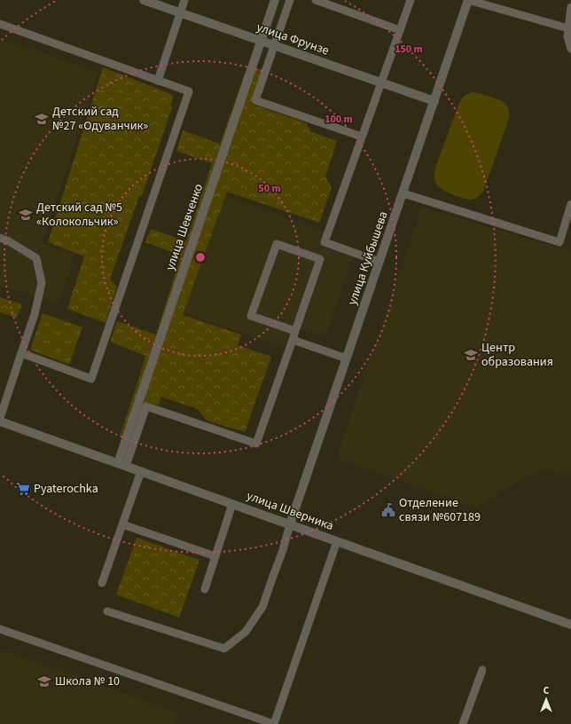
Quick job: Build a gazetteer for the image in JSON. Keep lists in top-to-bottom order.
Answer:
{
  "streets": {
    "street": [
      "улица Фрунзе",
      "улица Шевченко",
      "улица Куйбышева",
      "улица Шверника"
    ]
  },
  "crossings": [
    ["улица Фрунзе", "улица Шевченко"],
    ["улица Фрунзе", "улица Куйбышева"],
    ["улица Шевченко", "улица Шверника"],
    ["улица Куйбышева", "улица Шверника"]
  ],
  "places": {
    "school or university": [
      "Детский сад №27 «Одуванчик»",
      "Детский сад №5 «Колокольчик»",
      "Центр образования",
      "Школа № 10"
    ],
    "supermarket": ["Pyaterochka"],
    "public building": ["Отделение связи №607189"]
  },
  "north": "top",
  "rings": ["150 m", "100 m", "50 m"]
}
